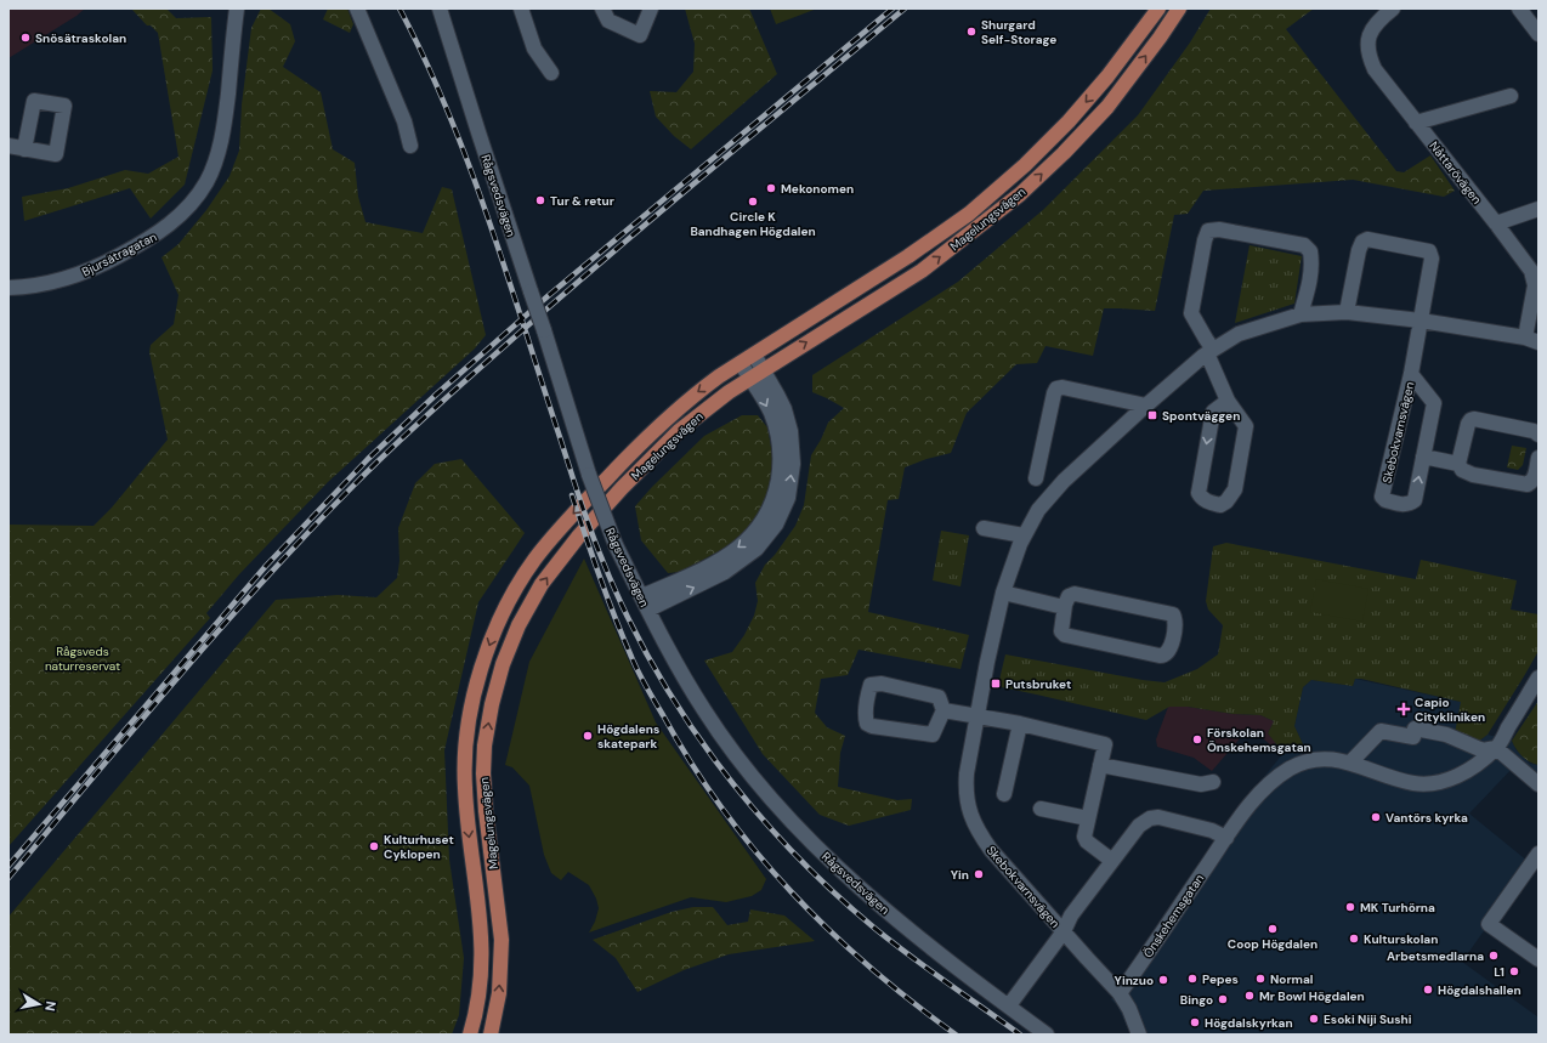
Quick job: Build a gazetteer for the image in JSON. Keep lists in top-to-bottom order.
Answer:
{
  "streets": {
    "main road": ["Magelungsvägen"],
    "street": [
      "Nåttarövägen",
      "Rågsvedsvägen",
      "Bjursätragatan",
      "Skebokvarnsvägen",
      "Önskehemsgatan"
    ]
  },
  "crossings": [
    ["Nåttarövägen", "Skebokvarnsvägen"],
    ["Skebokvarnsvägen", "Önskehemsgatan"]
  ],
  "parks": ["Rågsveds naturreservat"],
  "places": {
    "other": [
      "Shurgard Self-Storage",
      "Snösätraskolan",
      "Mekonomen",
      "Tur & retur",
      "Circle K Bandhagen Högdalen",
      "Högdalens skatepark",
      "Förskolan Önskehemsgatan",
      "Vantörs kyrka",
      "Kulturhuset Cyklopen",
      "Yin",
      "MK Turhörna",
      "Coop Högdalen",
      "Kulturskolan",
      "Arbetsmedlarna",
      "L1",
      "Pepes",
      "Normal",
      "Yinzuo",
      "Högdalshallen",
      "Mr Bowl Högdalen",
      "Bingo",
      "Esoki Niji Sushi",
      "Högdalskyrkan"
    ],
    "transit": ["Spontväggen", "Putsbruket"],
    "health": ["Capio Citykliniken"]
  },
  "north": "right"
}
